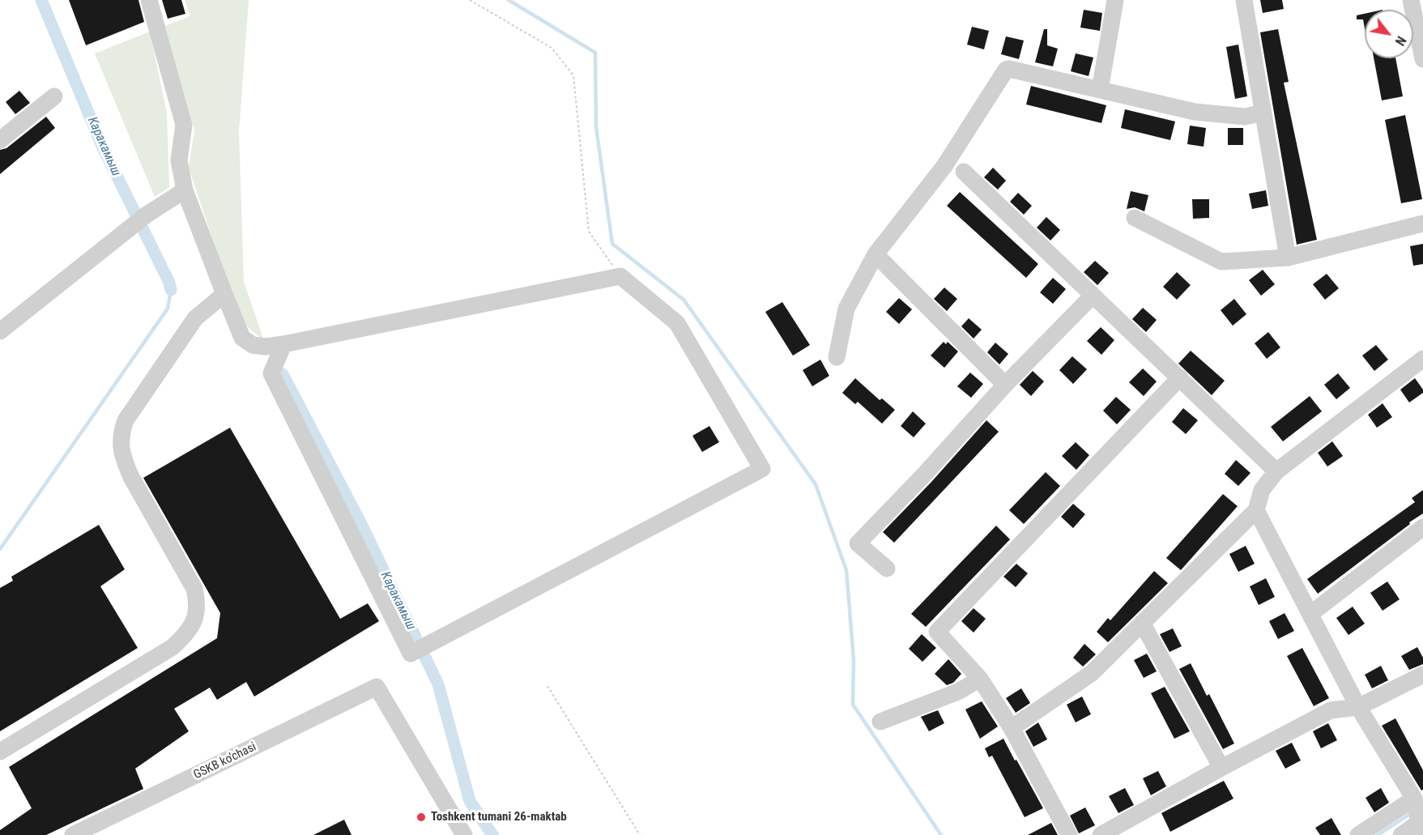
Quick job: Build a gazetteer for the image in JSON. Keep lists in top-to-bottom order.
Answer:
{
  "streets": {
    "street": ["GSKB ko'chasi"]
  },
  "water": ["Каракамыш"],
  "places": ["Toshkent tumani 26-maktab"],
  "north": "bottom right"
}
